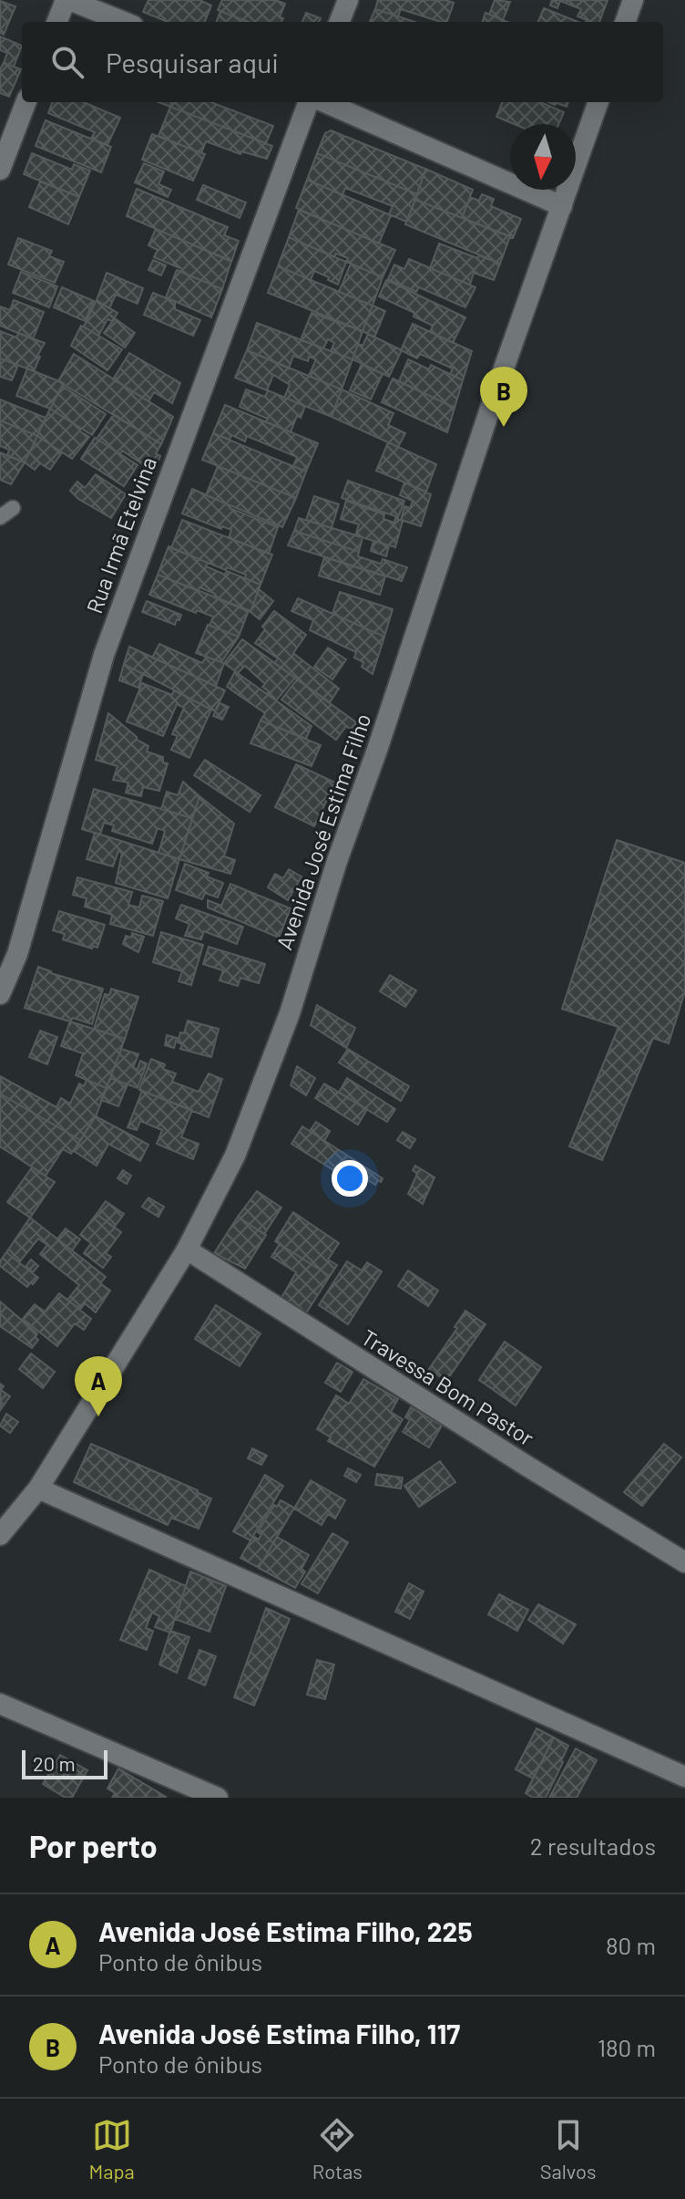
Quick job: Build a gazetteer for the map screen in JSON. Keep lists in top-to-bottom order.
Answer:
{
  "streets": {
    "street": ["Rua Irmã Etelvina", "Avenida José Estima Filho", "Travessa Bom Pastor"]
  },
  "crossings": [
    ["Avenida José Estima Filho", "Travessa Bom Pastor"]
  ],
  "scale_bar": "20 m",
  "north": "bottom",
  "page": {
    "search": "Pesquisar aqui",
    "pins": ["B", "A"],
    "scale": "20 m",
    "heading": ["Por perto", "2 resultados"],
    "list": [
      {
        "mark": "A",
        "name": "Avenida José Estima Filho, 225",
        "note": "Ponto de ônibus",
        "value": "80 m"
      },
      {
        "mark": "B",
        "name": "Avenida José Estima Filho, 117",
        "note": "Ponto de ônibus",
        "value": "180 m"
      }
    ],
    "nav": ["Mapa", "Rotas", "Salvos"]
  }
}
